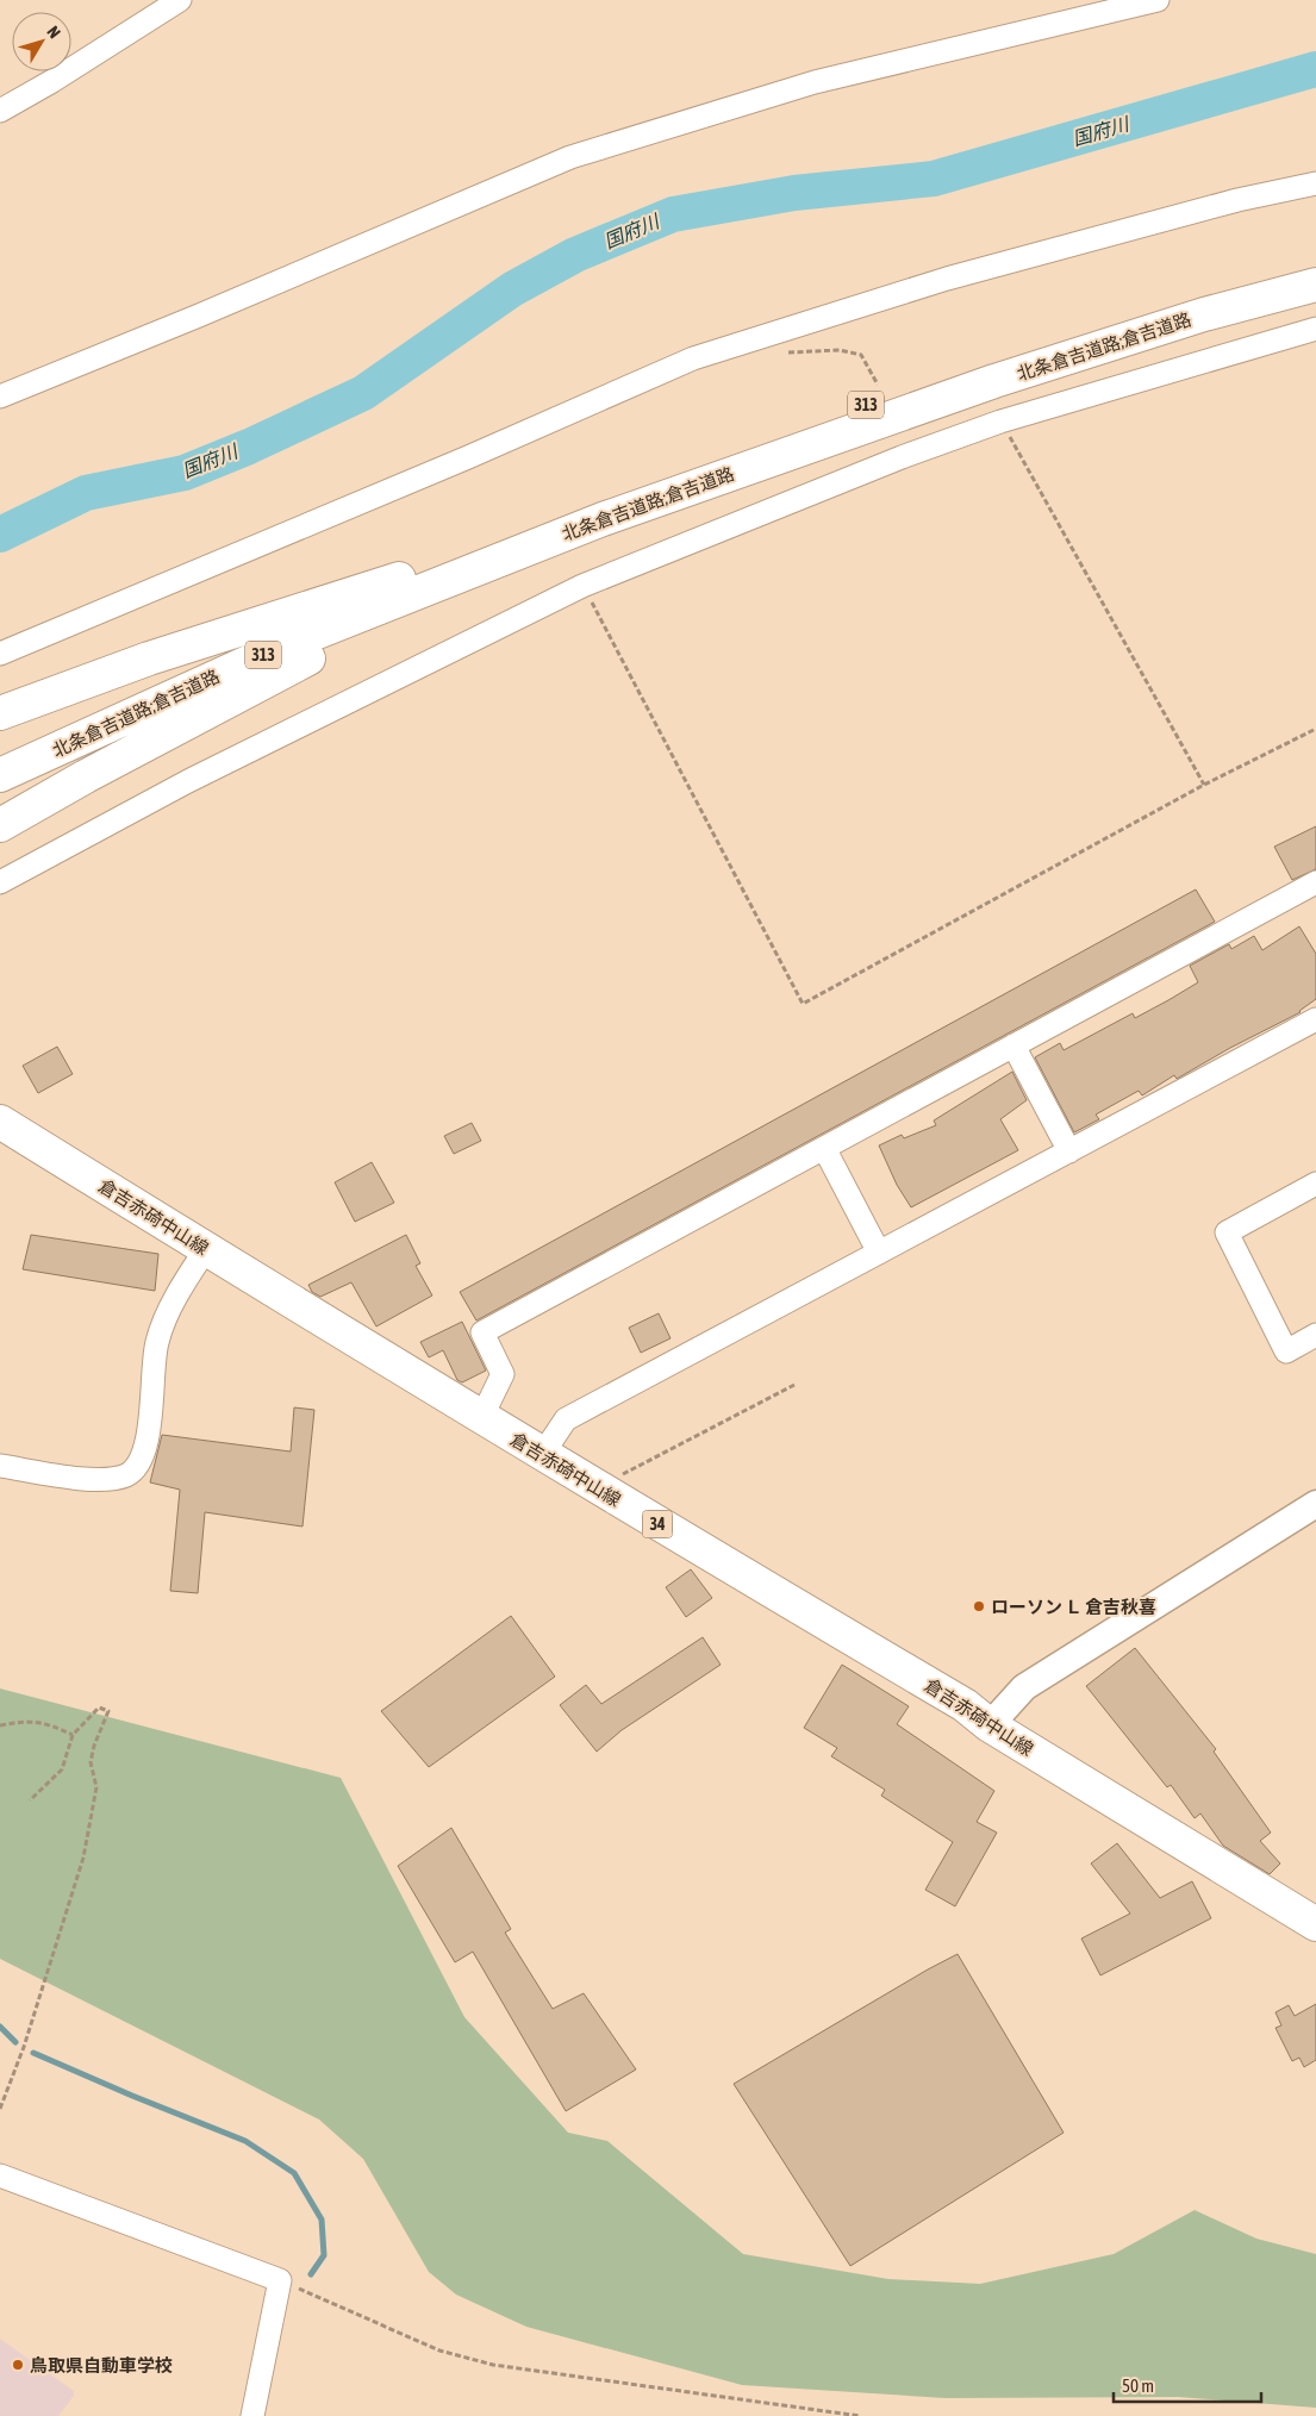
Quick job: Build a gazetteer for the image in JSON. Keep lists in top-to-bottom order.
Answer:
{
  "streets": {
    "main road": [
      "北条倉吉道路;倉吉道路",
      "313",
      "倉吉赤碕中山線",
      "34"
    ]
  },
  "water": ["国府川"],
  "places": ["ローソン Ｌ 倉吉秋喜", "鳥取県自動車学校"],
  "scale_bar": "50 m",
  "north": "top right"
}
